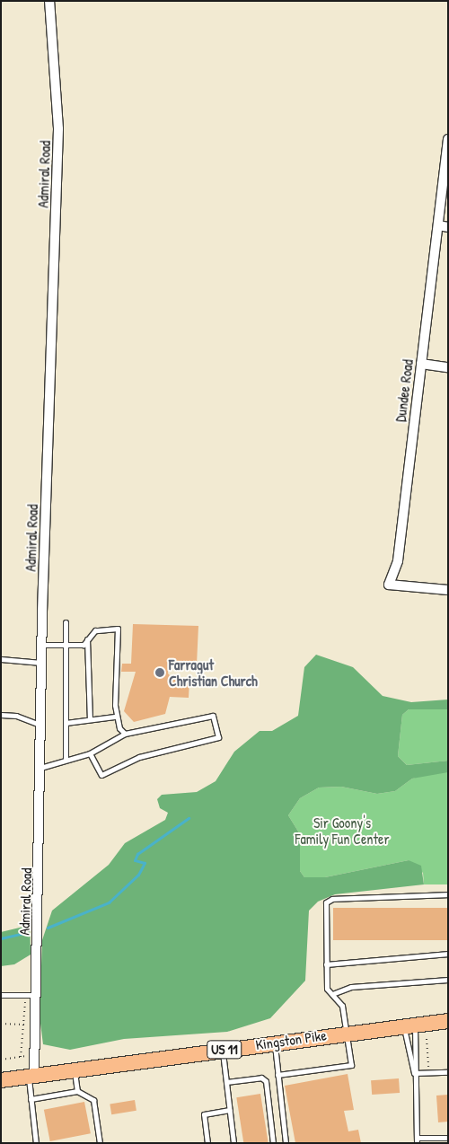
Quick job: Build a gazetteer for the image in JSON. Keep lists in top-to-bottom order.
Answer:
{
  "streets": {
    "main road": ["Kingston Pike", "US 11"],
    "street": ["Admiral Road", "Dundee Road"]
  },
  "crossings": [
    ["Admiral Road", "Kingston Pike"]
  ],
  "parks": ["Sir Goony's Family Fun Center"],
  "places": ["Farragut Christian Church"]
}
